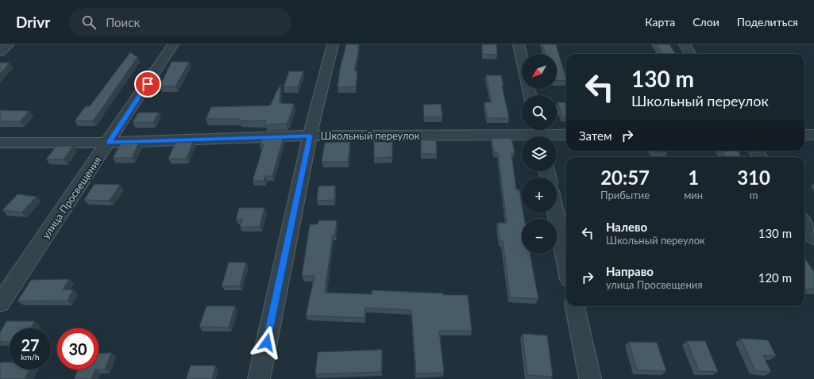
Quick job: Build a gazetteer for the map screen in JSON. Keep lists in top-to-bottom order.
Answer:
{
  "streets": {
    "street": ["Школьный переулок", "улица Просвещения"]
  },
  "crossings": [
    ["Школьный переулок", "улица Просвещения"]
  ],
  "north": "bottom left",
  "page": {
    "header": "Drivr",
    "search": "Поиск",
    "nav": ["Карта", "Слои", "Поделиться"],
    "map_buttons": ["+", "−"],
    "turn": ["130 m", "Школьный переулок"],
    "then": "Затем",
    "eta": [
      "20:57",
      "Прибытие",
      "1",
      "мин",
      "310",
      "m"
    ],
    "list": [
      {
        "name": "Налево",
        "note": "Школьный переулок",
        "value": "130 m"
      },
      {
        "name": "Направо",
        "note": "улица Просвещения",
        "value": "120 m"
      }
    ],
    "speed": "27 km/h",
    "limit": "30"
  }
}
